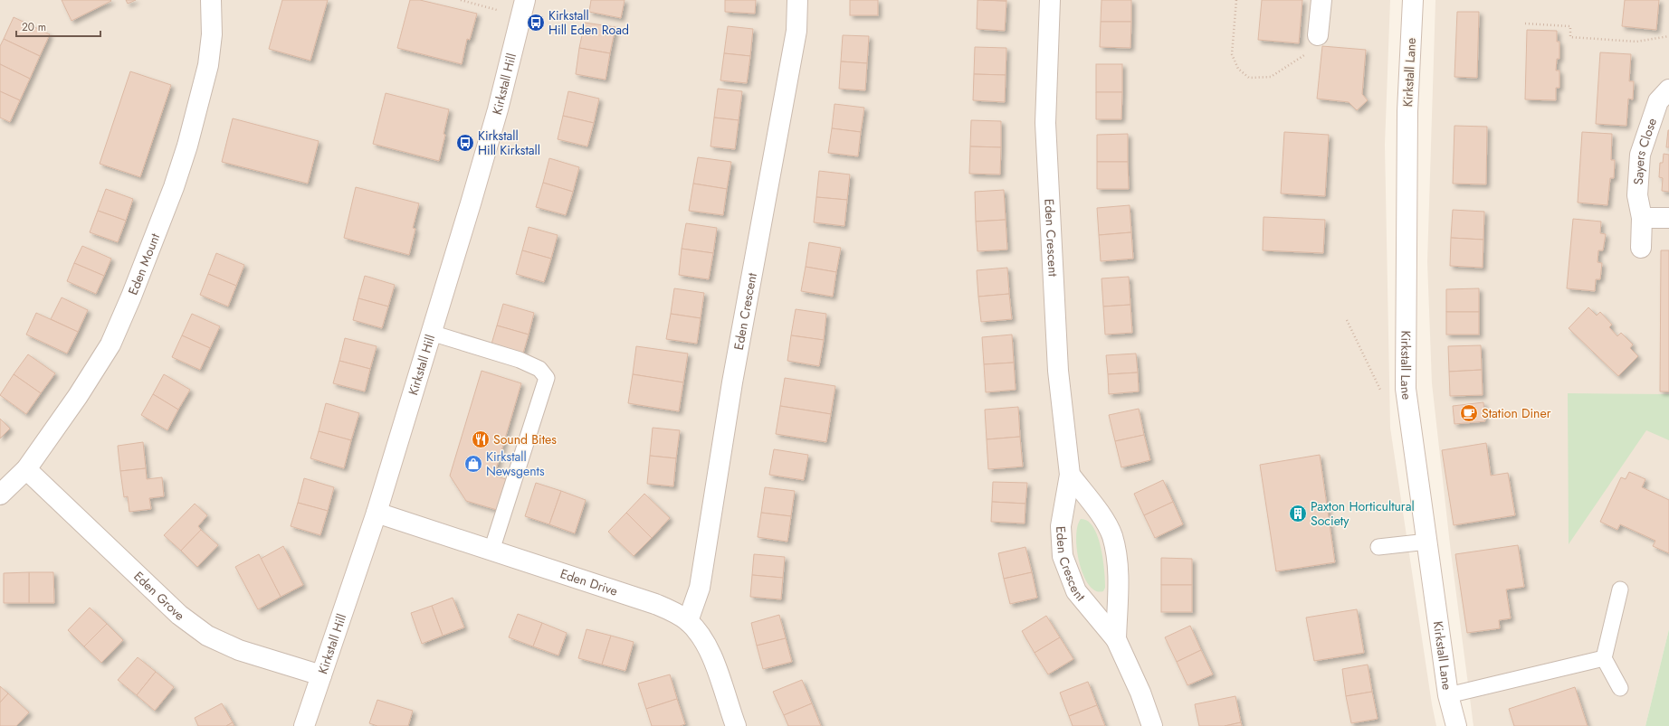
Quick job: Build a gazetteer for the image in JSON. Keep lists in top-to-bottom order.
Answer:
{
  "streets": {
    "street": [
      "Kirkstall Lane",
      "Kirkstall Hill",
      "Sayers Close",
      "Eden Crescent",
      "Eden Mount",
      "Eden Drive",
      "Eden Grove"
    ]
  },
  "crossings": [
    ["Kirkstall Hill", "Eden Drive"],
    ["Kirkstall Hill", "Eden Grove"],
    ["Eden Crescent", "Eden Drive"],
    ["Eden Mount", "Eden Grove"]
  ],
  "places": {
    "bus stop": ["Kirkstall Hill Eden Road", "Kirkstall Hill Kirkstall"],
    "cafe": ["Station Diner"],
    "restaurant": ["Sound Bites"],
    "shop": ["Kirkstall Newsgents"],
    "building": ["Paxton Horticultural Society"]
  },
  "scale_bar": "20 m"
}
